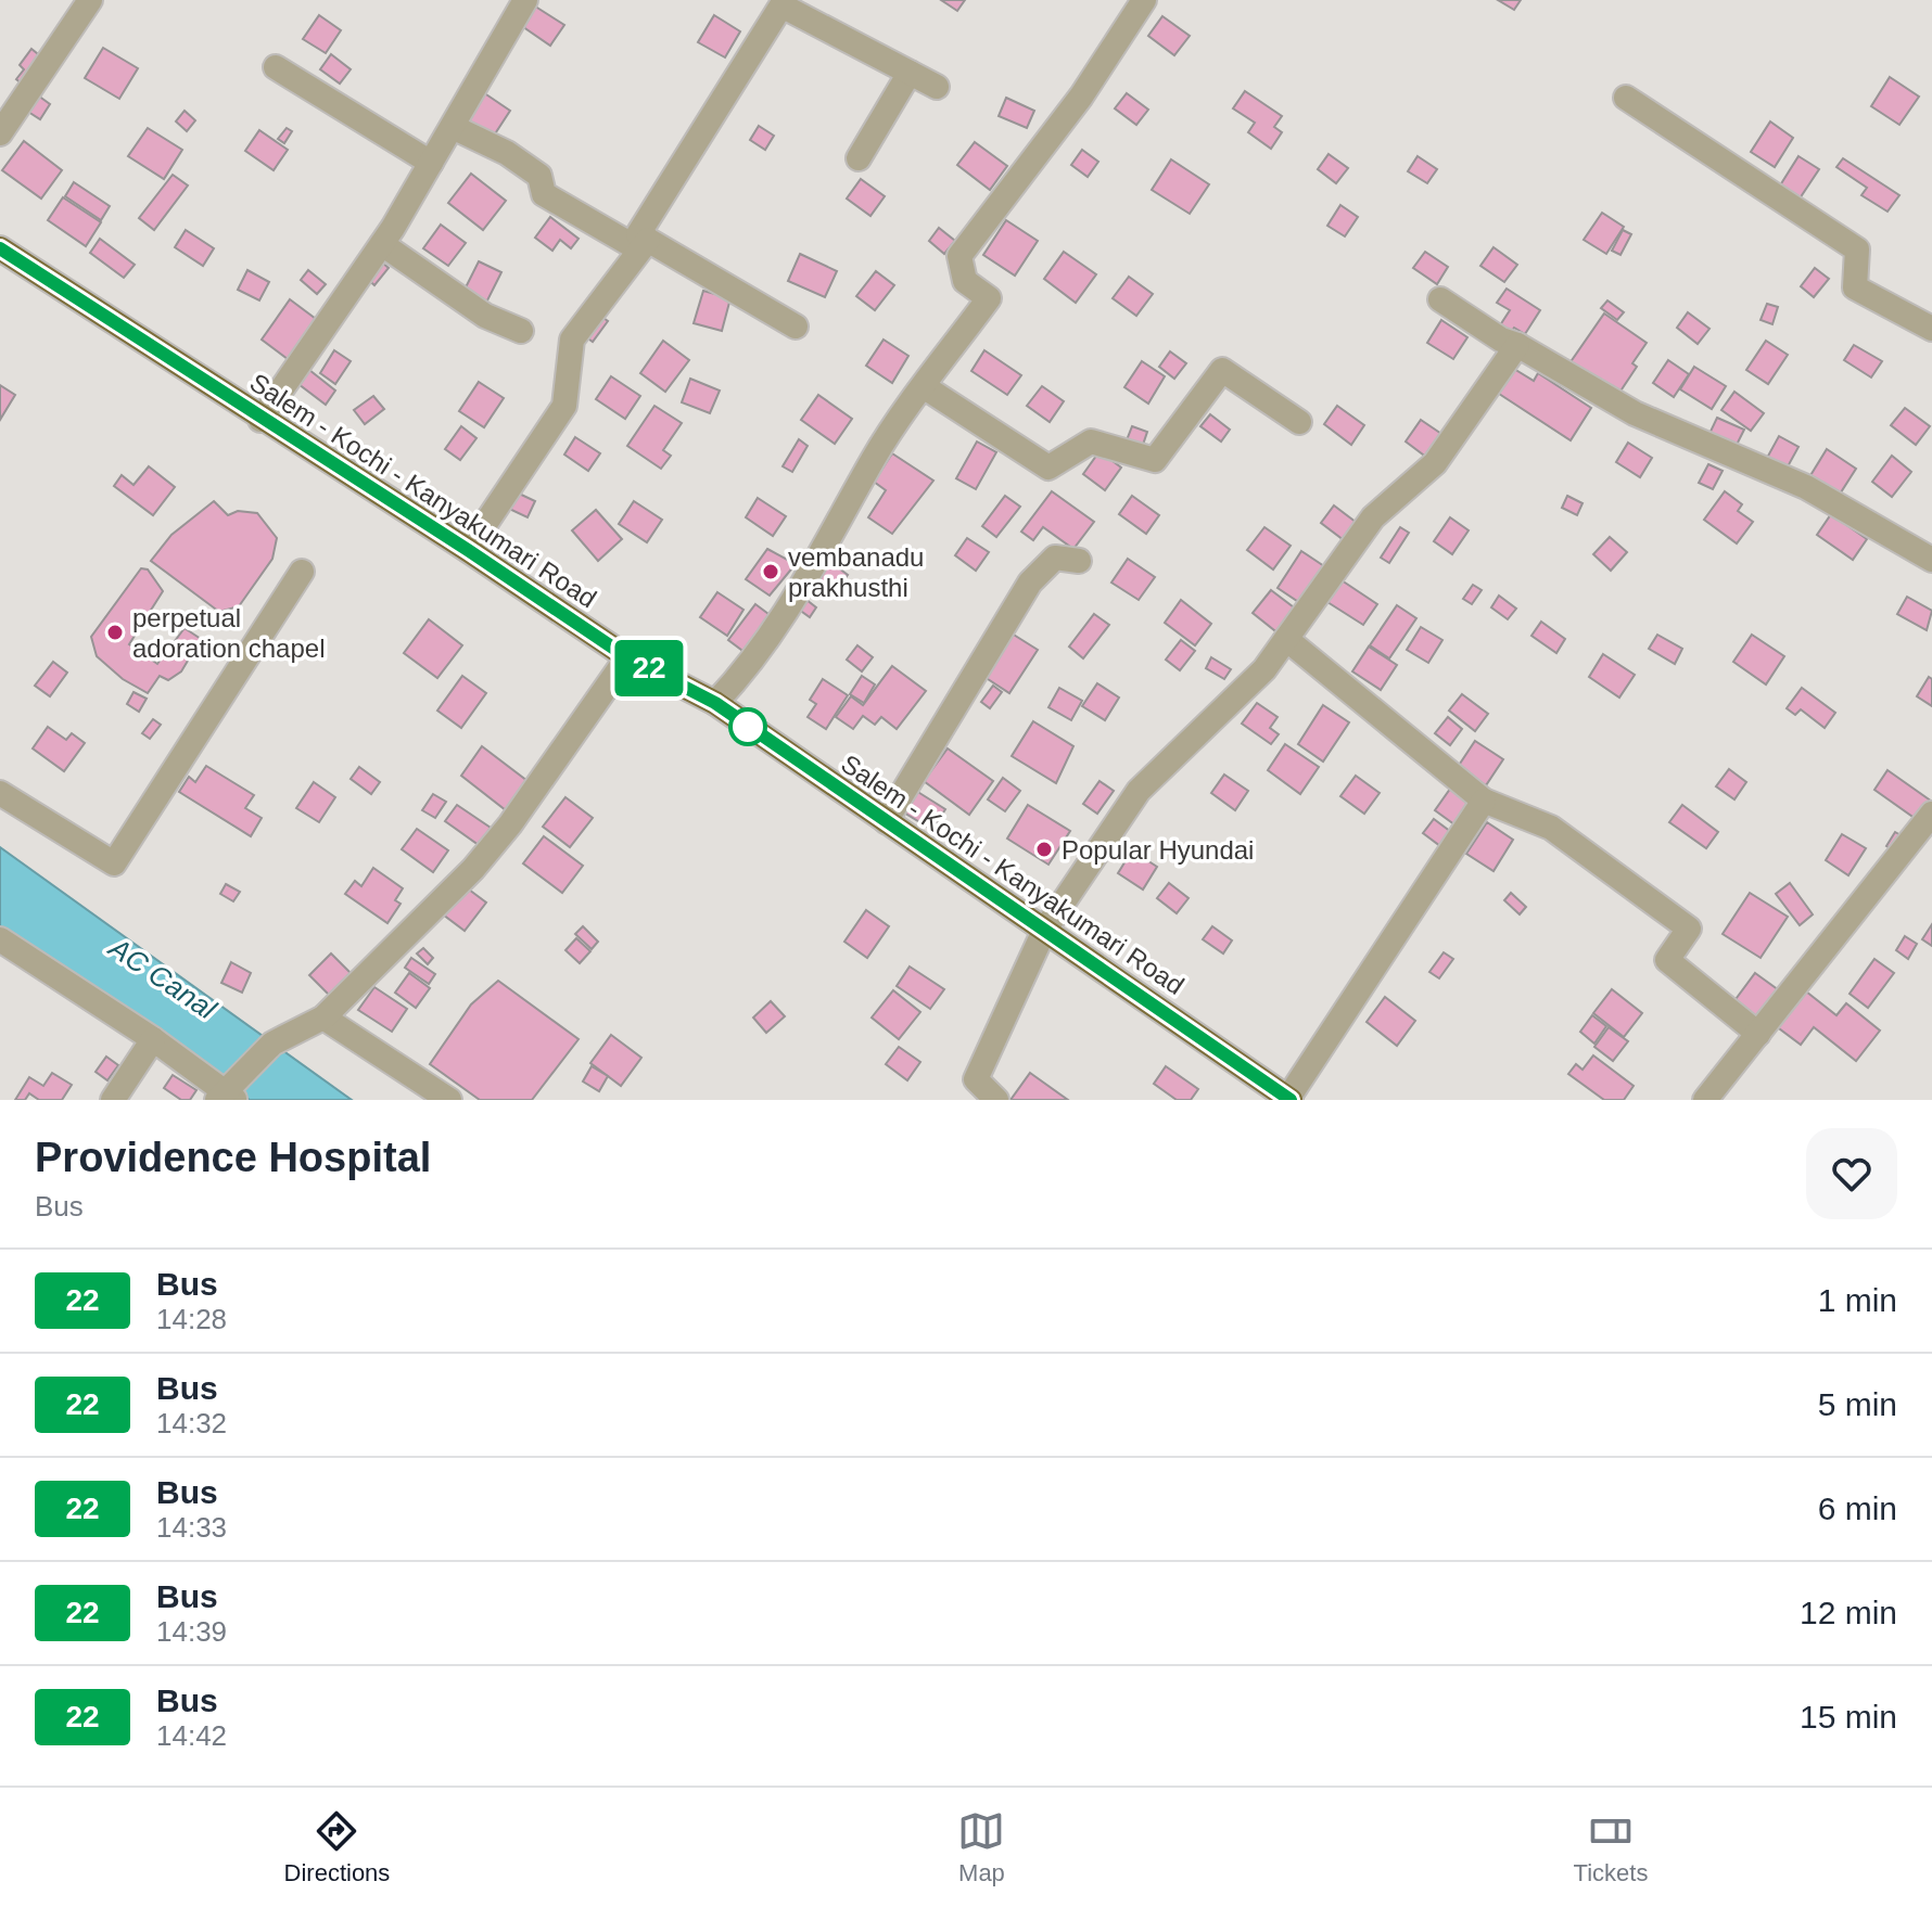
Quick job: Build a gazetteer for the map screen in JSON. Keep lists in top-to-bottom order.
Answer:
{
  "streets": {
    "highway": ["Salem - Kochi - Kanyakumari Road"]
  },
  "water": ["AC Canal"],
  "places": ["vembanadu prakhusthi", "perpetual adoration chapel", "Popular Hyundai"],
  "lines": ["bus line 22"],
  "page": {
    "on_map": "22",
    "heading": ["Providence Hospital", "Bus"],
    "list": [
      {
        "mark": "22",
        "name": "Bus",
        "note": "14:28",
        "value": "1 min"
      },
      {
        "mark": "22",
        "name": "Bus",
        "note": "14:32",
        "value": "5 min"
      },
      {
        "mark": "22",
        "name": "Bus",
        "note": "14:33",
        "value": "6 min"
      },
      {
        "mark": "22",
        "name": "Bus",
        "note": "14:39",
        "value": "12 min"
      },
      {
        "mark": "22",
        "name": "Bus",
        "note": "14:42",
        "value": "15 min"
      }
    ],
    "tabs": ["Directions", "Map", "Tickets"]
  }
}
